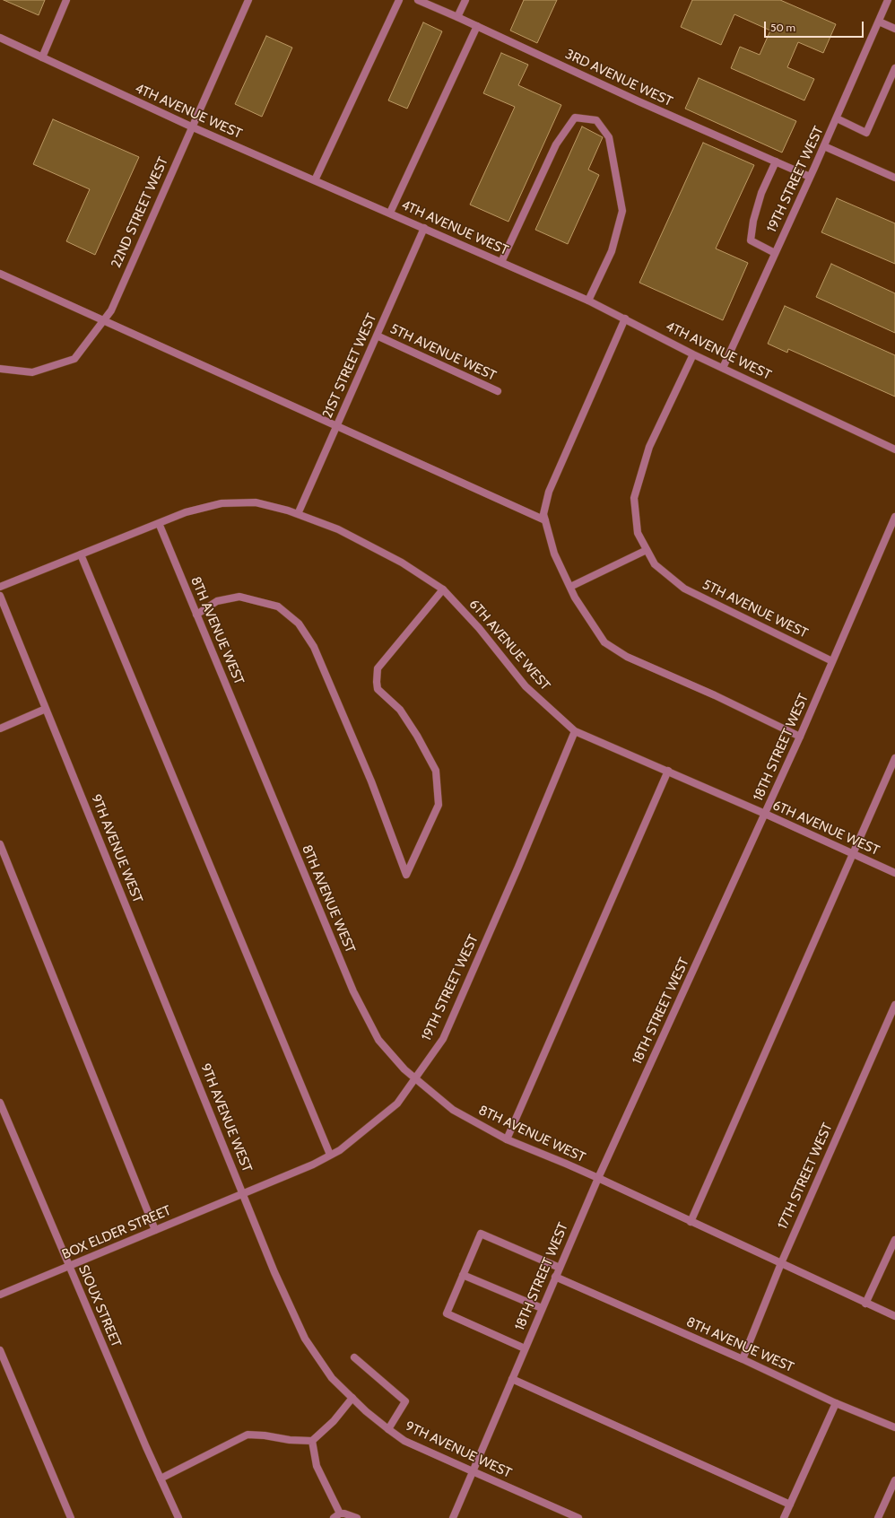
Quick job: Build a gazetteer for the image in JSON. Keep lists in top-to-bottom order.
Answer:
{
  "streets": {
    "street": [
      "3RD AVENUE WEST",
      "4TH AVENUE WEST",
      "19TH STREET WEST",
      "22ND STREET WEST",
      "5TH AVENUE WEST",
      "21ST STREET WEST",
      "8TH AVENUE WEST",
      "6TH AVENUE WEST",
      "18TH STREET WEST",
      "9TH AVENUE WEST",
      "17TH STREET WEST",
      "BOX ELDER STREET",
      "SIOUX STREET"
    ]
  },
  "crossings": [
    ["3RD AVENUE WEST", "19TH STREET WEST"],
    ["4TH AVENUE WEST", "19TH STREET WEST"],
    ["4TH AVENUE WEST", "22ND STREET WEST"],
    ["4TH AVENUE WEST", "21ST STREET WEST"],
    ["19TH STREET WEST", "8TH AVENUE WEST"],
    ["19TH STREET WEST", "6TH AVENUE WEST"],
    ["19TH STREET WEST", "9TH AVENUE WEST"],
    ["19TH STREET WEST", "BOX ELDER STREET"],
    ["5TH AVENUE WEST", "21ST STREET WEST"],
    ["5TH AVENUE WEST", "18TH STREET WEST"],
    ["21ST STREET WEST", "6TH AVENUE WEST"],
    ["8TH AVENUE WEST", "6TH AVENUE WEST"],
    ["8TH AVENUE WEST", "18TH STREET WEST"],
    ["8TH AVENUE WEST", "17TH STREET WEST"],
    ["6TH AVENUE WEST", "18TH STREET WEST"],
    ["18TH STREET WEST", "9TH AVENUE WEST"],
    ["9TH AVENUE WEST", "BOX ELDER STREET"],
    ["BOX ELDER STREET", "SIOUX STREET"]
  ],
  "scale_bar": "50 m"
}
